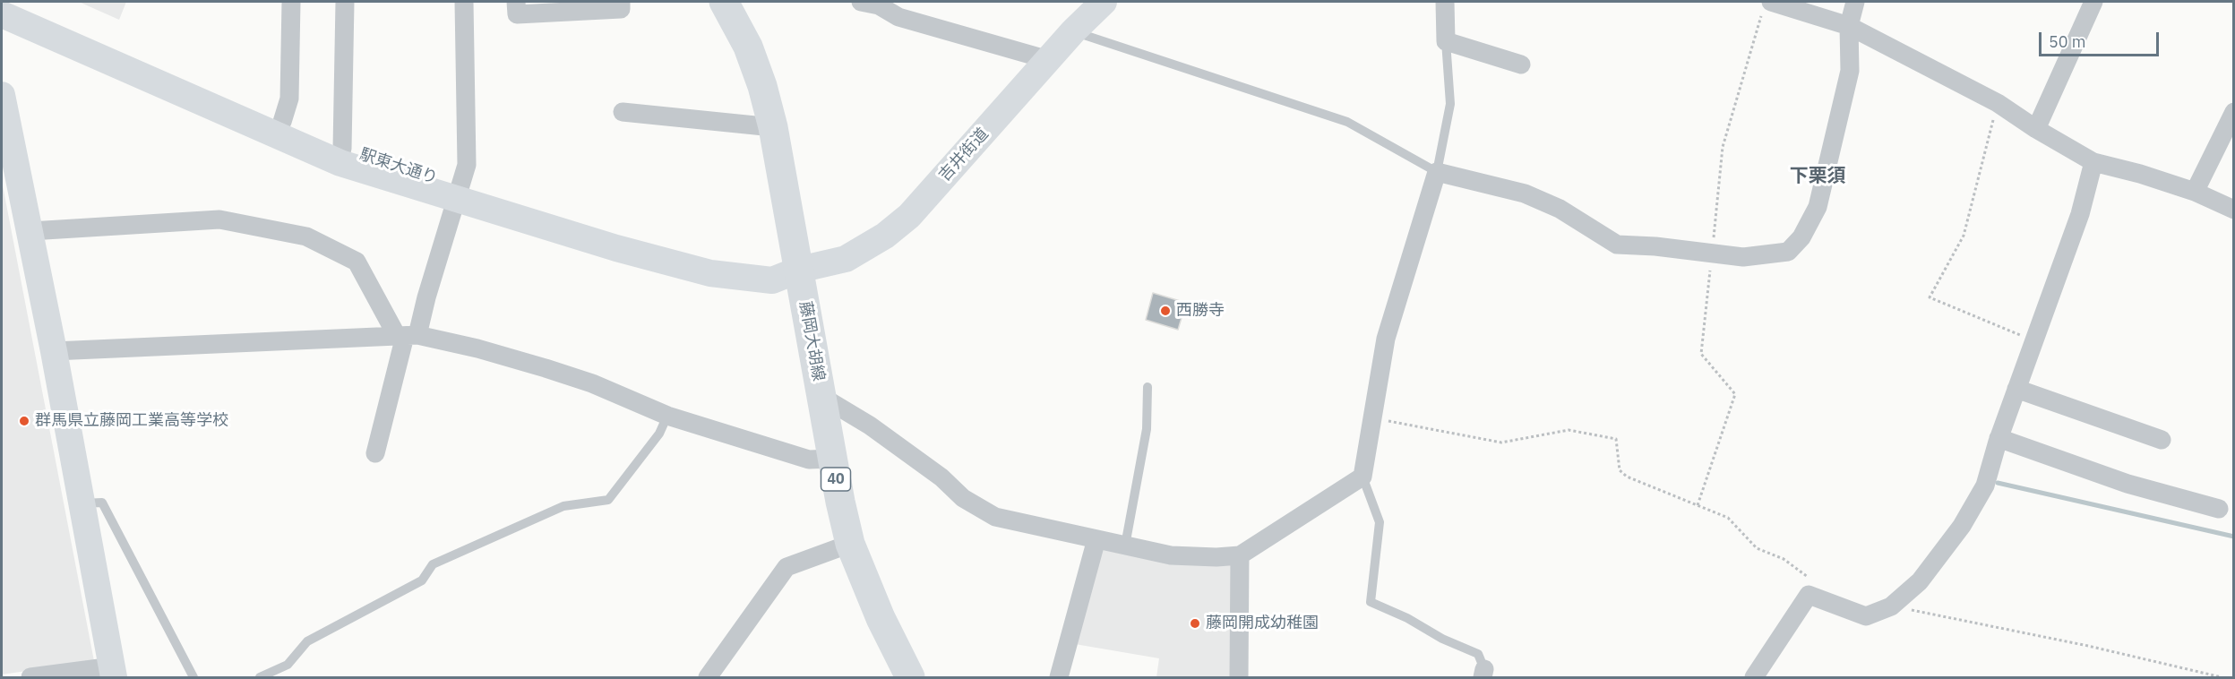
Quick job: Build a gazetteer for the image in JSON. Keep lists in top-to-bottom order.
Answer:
{
  "streets": {
    "main road": ["藤岡大胡線", "40"],
    "street": ["吉井街道", "駅東大通り"]
  },
  "crossings": [
    ["吉井街道", "駅東大通り"],
    ["吉井街道", "藤岡大胡線"]
  ],
  "districts": ["下栗須"],
  "places": ["西勝寺", "群馬県立藤岡工業高等学校", "藤岡開成幼稚園"],
  "scale_bar": "50 m"
}
